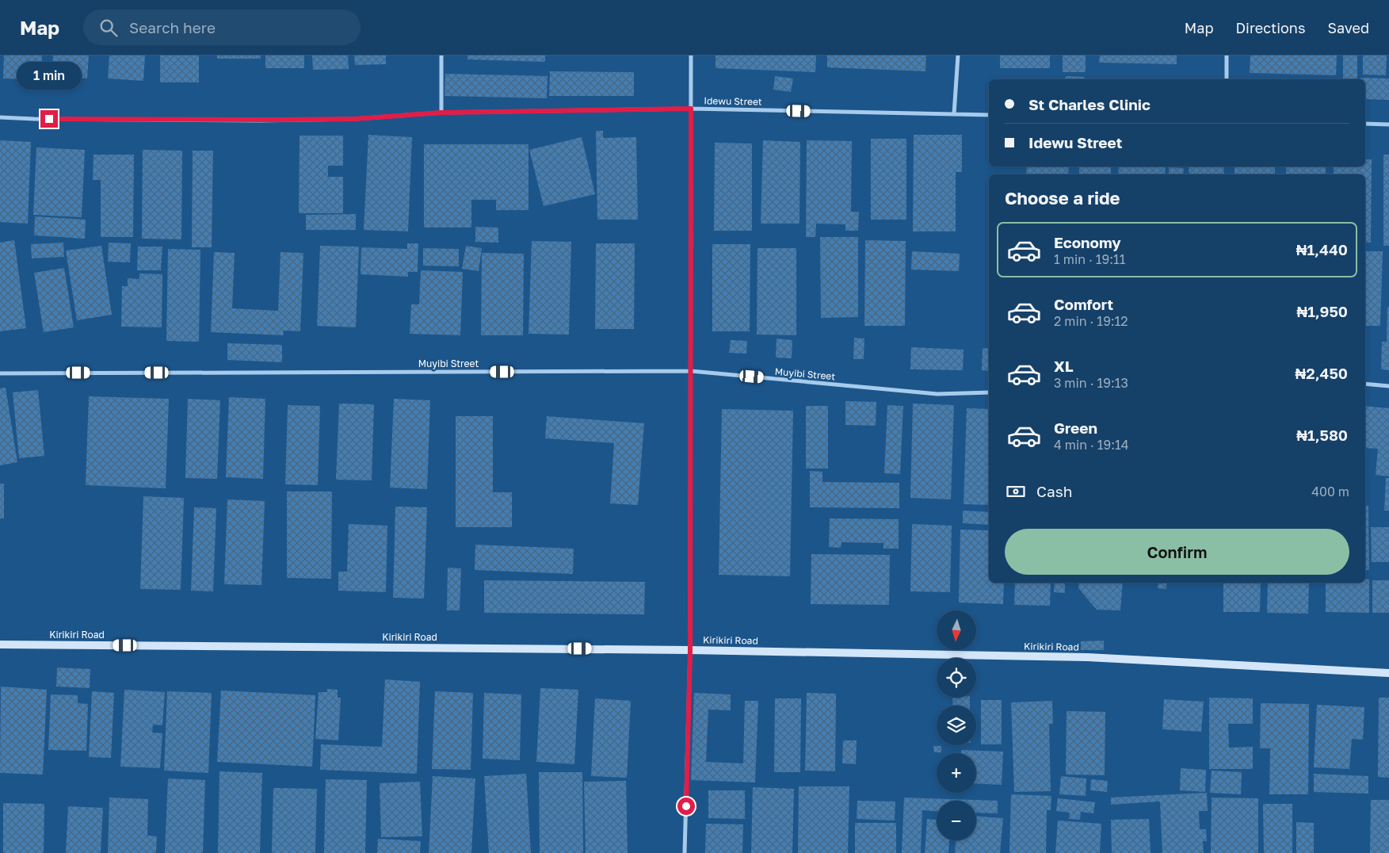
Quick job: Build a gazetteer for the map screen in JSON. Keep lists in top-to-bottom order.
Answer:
{
  "streets": {
    "main road": ["Kirikiri Road"],
    "street": ["Idewu Street", "Muyibi Street"]
  },
  "north": "bottom",
  "page": {
    "header": "Map",
    "search": "Search here",
    "nav": ["Map", "Directions", "Saved"],
    "bubble": "1 min",
    "banner": ["St Charles Clinic", "Idewu Street"],
    "heading": "Choose a ride",
    "list": [
      {
        "name": "Economy",
        "note": "1 min · 19:11",
        "value": "₦1,440"
      },
      {
        "name": "Comfort",
        "note": "2 min · 19:12",
        "value": "₦1,950"
      },
      {
        "name": "XL",
        "note": "3 min · 19:13",
        "value": "₦2,450"
      },
      {
        "name": "Green",
        "note": "4 min · 19:14",
        "value": "₦1,580"
      }
    ],
    "pay": ["Cash", "400 m"],
    "buttons": "Confirm",
    "map_buttons": ["+", "−"]
  }
}
